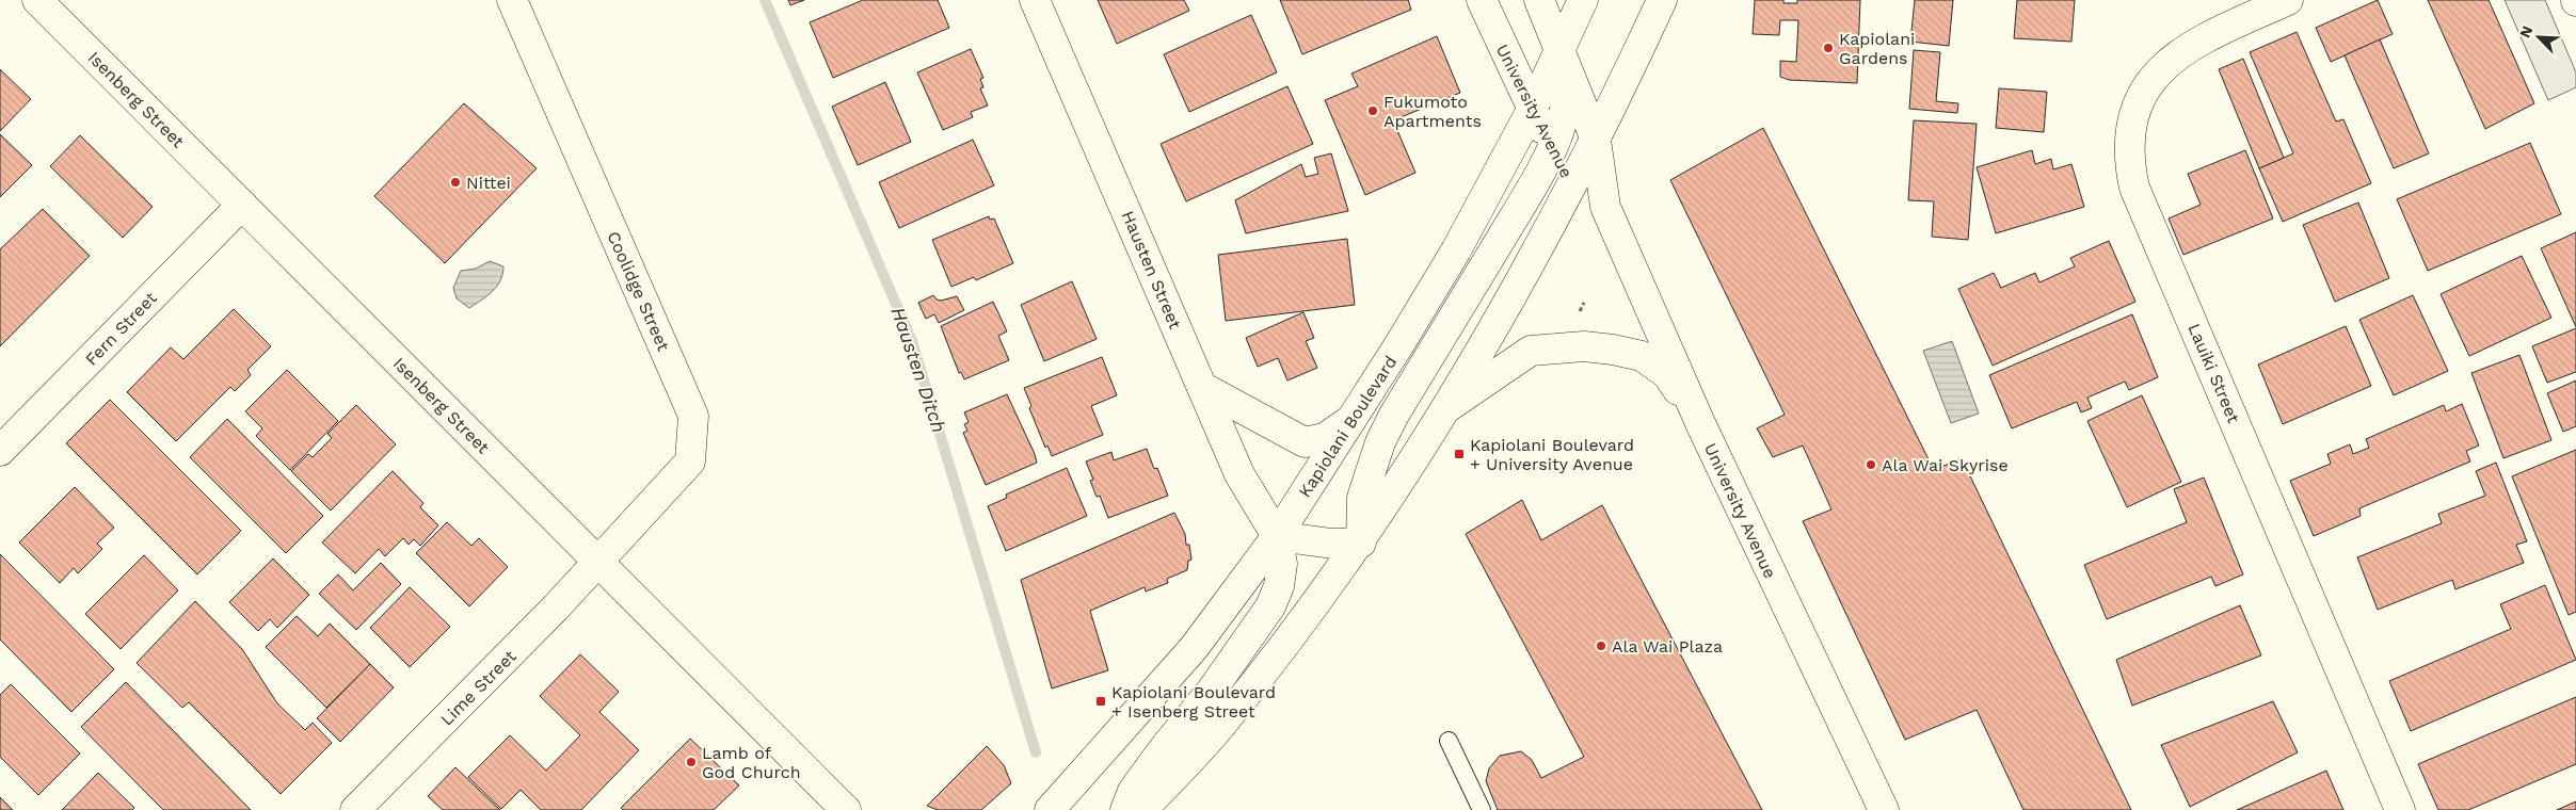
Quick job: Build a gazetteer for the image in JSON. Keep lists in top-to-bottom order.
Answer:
{
  "streets": {
    "street": [
      "Isenberg Street",
      "University Avenue",
      "Hausten Street",
      "Coolidge Street",
      "Fern Street",
      "Lauiki Street",
      "Kapiolani Boulevard",
      "Lime Street"
    ]
  },
  "crossings": [
    ["Isenberg Street", "Coolidge Street"],
    ["Isenberg Street", "Fern Street"],
    ["Isenberg Street", "Lime Street"],
    ["University Avenue", "Kapiolani Boulevard"],
    ["Hausten Street", "Kapiolani Boulevard"],
    ["Coolidge Street", "Lime Street"]
  ],
  "water": ["Hausten Ditch"],
  "places": {
    "other": [
      "Kapiolani Gardens",
      "Fukumoto Apartments",
      "Nittei",
      "Ala Wai Skyrise",
      "Ala Wai Plaza",
      "Lamb of God Church"
    ],
    "transit": ["Kapiolani Boulevard + University Avenue", "Kapiolani Boulevard + Isenberg Street"]
  },
  "north": "top left"
}
